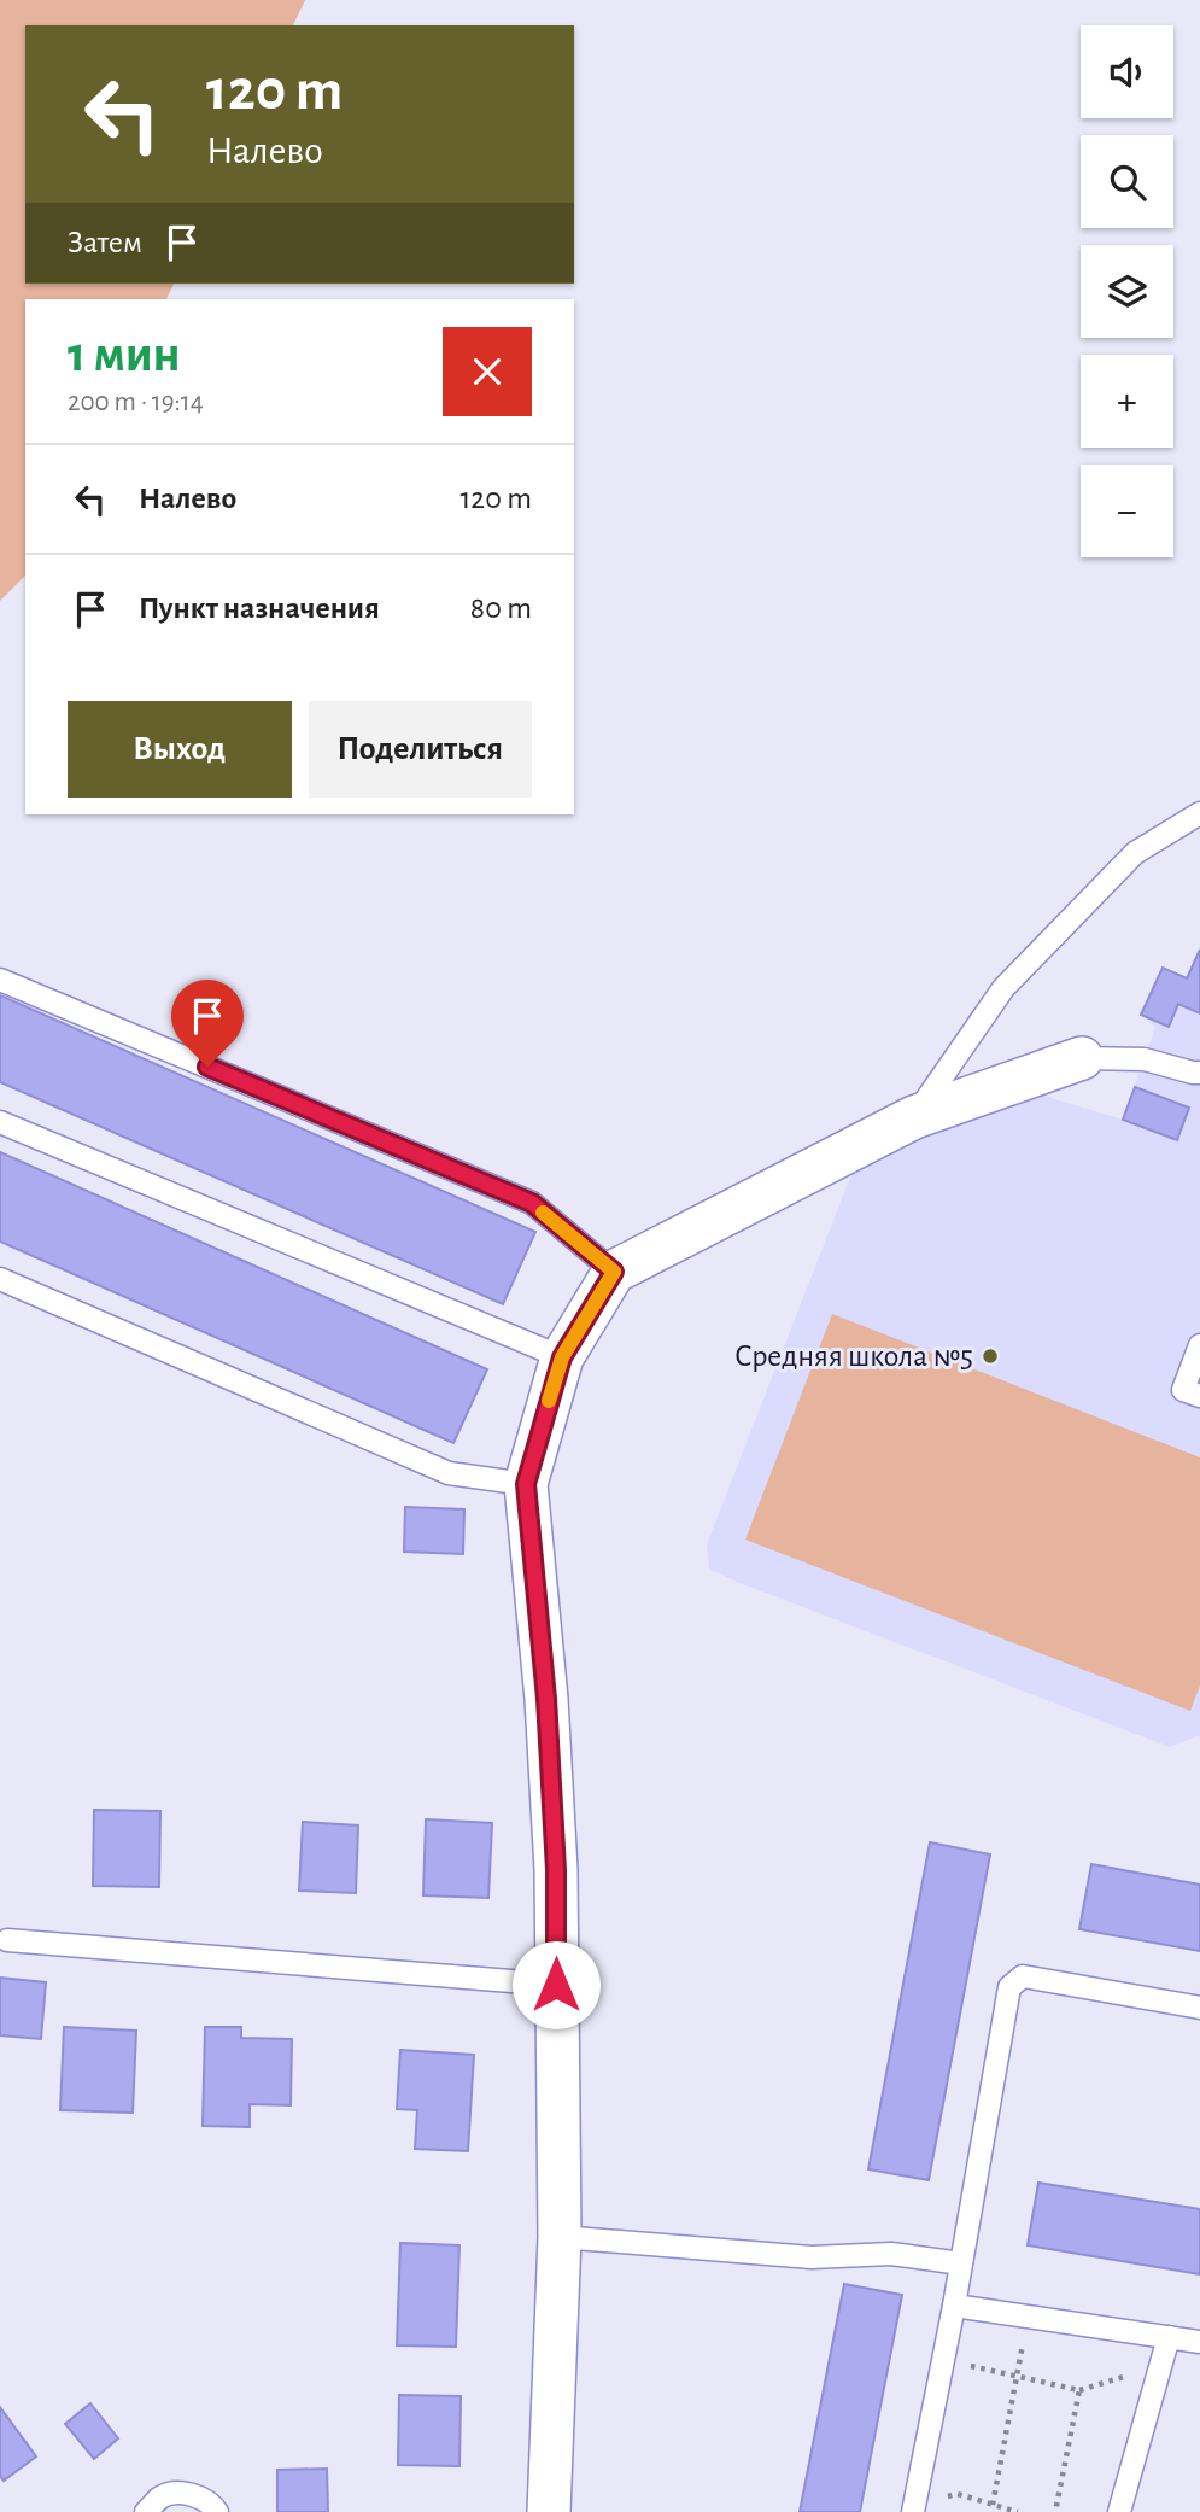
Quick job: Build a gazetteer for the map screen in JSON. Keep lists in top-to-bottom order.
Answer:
{
  "places": ["Средняя школа №5"],
  "page": {
    "map_buttons": ["+", "−"],
    "turn": ["120 m", "Налево"],
    "then": "Затем",
    "heading": ["1 мин", "200 m · 19:14"],
    "list": [
      {
        "name": "Налево",
        "value": "120 m"
      },
      {
        "name": "Пункт назначения",
        "value": "80 m"
      }
    ],
    "buttons": ["Выход", "Поделиться"]
  }
}
